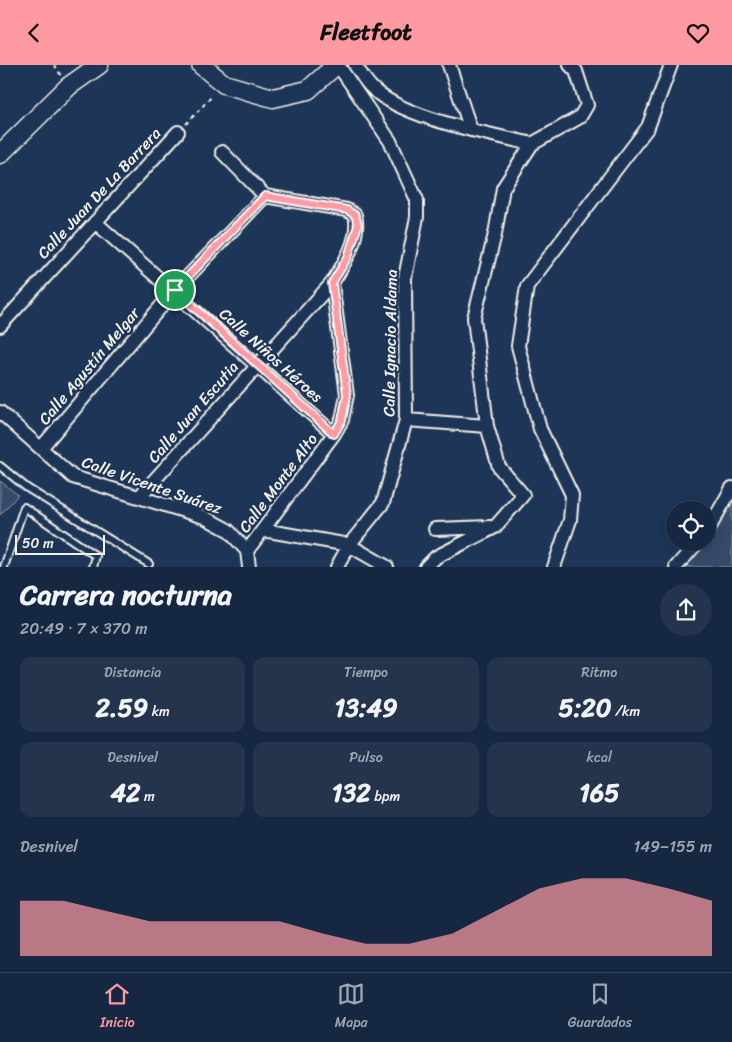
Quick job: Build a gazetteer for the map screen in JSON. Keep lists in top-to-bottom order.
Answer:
{
  "streets": {
    "street": [
      "Calle Juan De La Barrera",
      "Calle Ignacio Aldama",
      "Calle Niños Héroes",
      "Calle Agustín Melgar",
      "Calle Juan Escutia",
      "Calle Monte Alto",
      "Calle Vicente Suárez"
    ]
  },
  "crossings": [
    ["Calle Juan De La Barrera", "Calle Niños Héroes"],
    ["Calle Niños Héroes", "Calle Agustín Melgar"],
    ["Calle Niños Héroes", "Calle Juan Escutia"],
    ["Calle Niños Héroes", "Calle Monte Alto"],
    ["Calle Agustín Melgar", "Calle Juan Escutia"],
    ["Calle Agustín Melgar", "Calle Vicente Suárez"],
    ["Calle Juan Escutia", "Calle Monte Alto"],
    ["Calle Juan Escutia", "Calle Vicente Suárez"],
    ["Calle Monte Alto", "Calle Vicente Suárez"]
  ],
  "scale_bar": "50 m",
  "page": {
    "header": "Fleetfoot",
    "scale": "50 m",
    "heading": ["Carrera nocturna", "20:49 · 7 × 370 m"],
    "stats": [
      ["Distancia", "2.59 km"],
      ["Tiempo", "13:49"],
      ["Ritmo", "5:20 /km"],
      ["Desnivel", "42 m"],
      ["Pulso", "132 bpm"],
      ["kcal", "165"]
    ],
    "chart": ["Desnivel", "149–155 m"],
    "tabs": ["Inicio", "Mapa", "Guardados"]
  }
}
